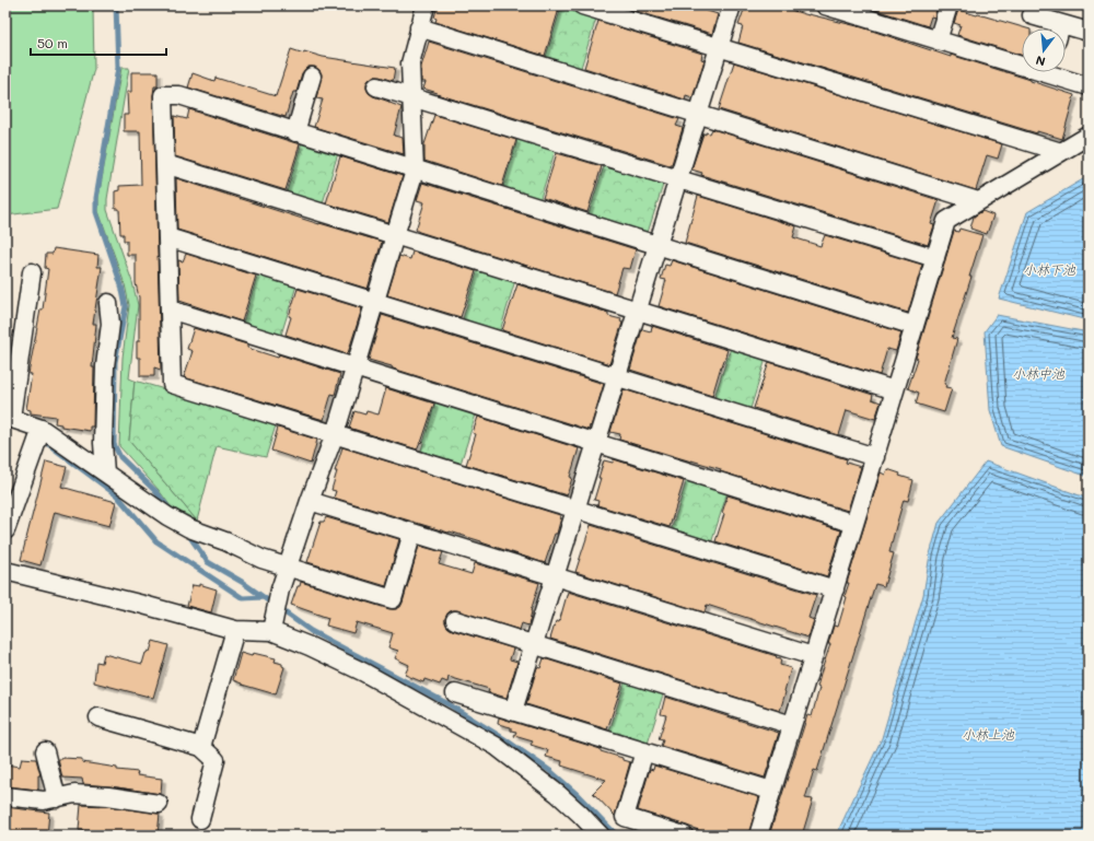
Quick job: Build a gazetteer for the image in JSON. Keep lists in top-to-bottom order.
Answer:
{
  "water": ["小林下池", "小林中池", "小林上池"],
  "scale_bar": "50 m",
  "north": "bottom"
}
